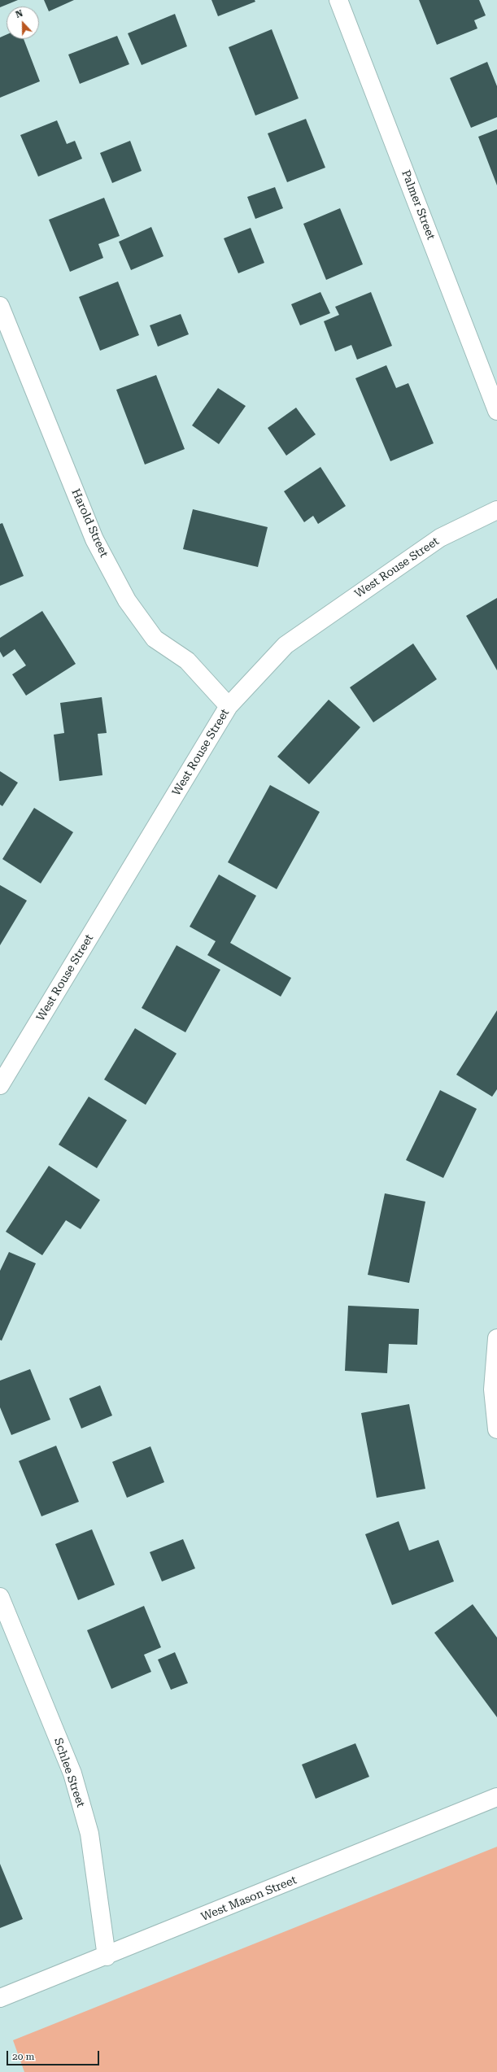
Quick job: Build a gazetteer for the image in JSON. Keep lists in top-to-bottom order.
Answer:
{
  "streets": {
    "street": [
      "Palmer Street",
      "Harold Street",
      "West Rouse Street",
      "Schlee Street",
      "West Mason Street"
    ]
  },
  "crossings": [
    ["Harold Street", "West Rouse Street"],
    ["Schlee Street", "West Mason Street"]
  ],
  "scale_bar": "20 m",
  "north": "top"
}
